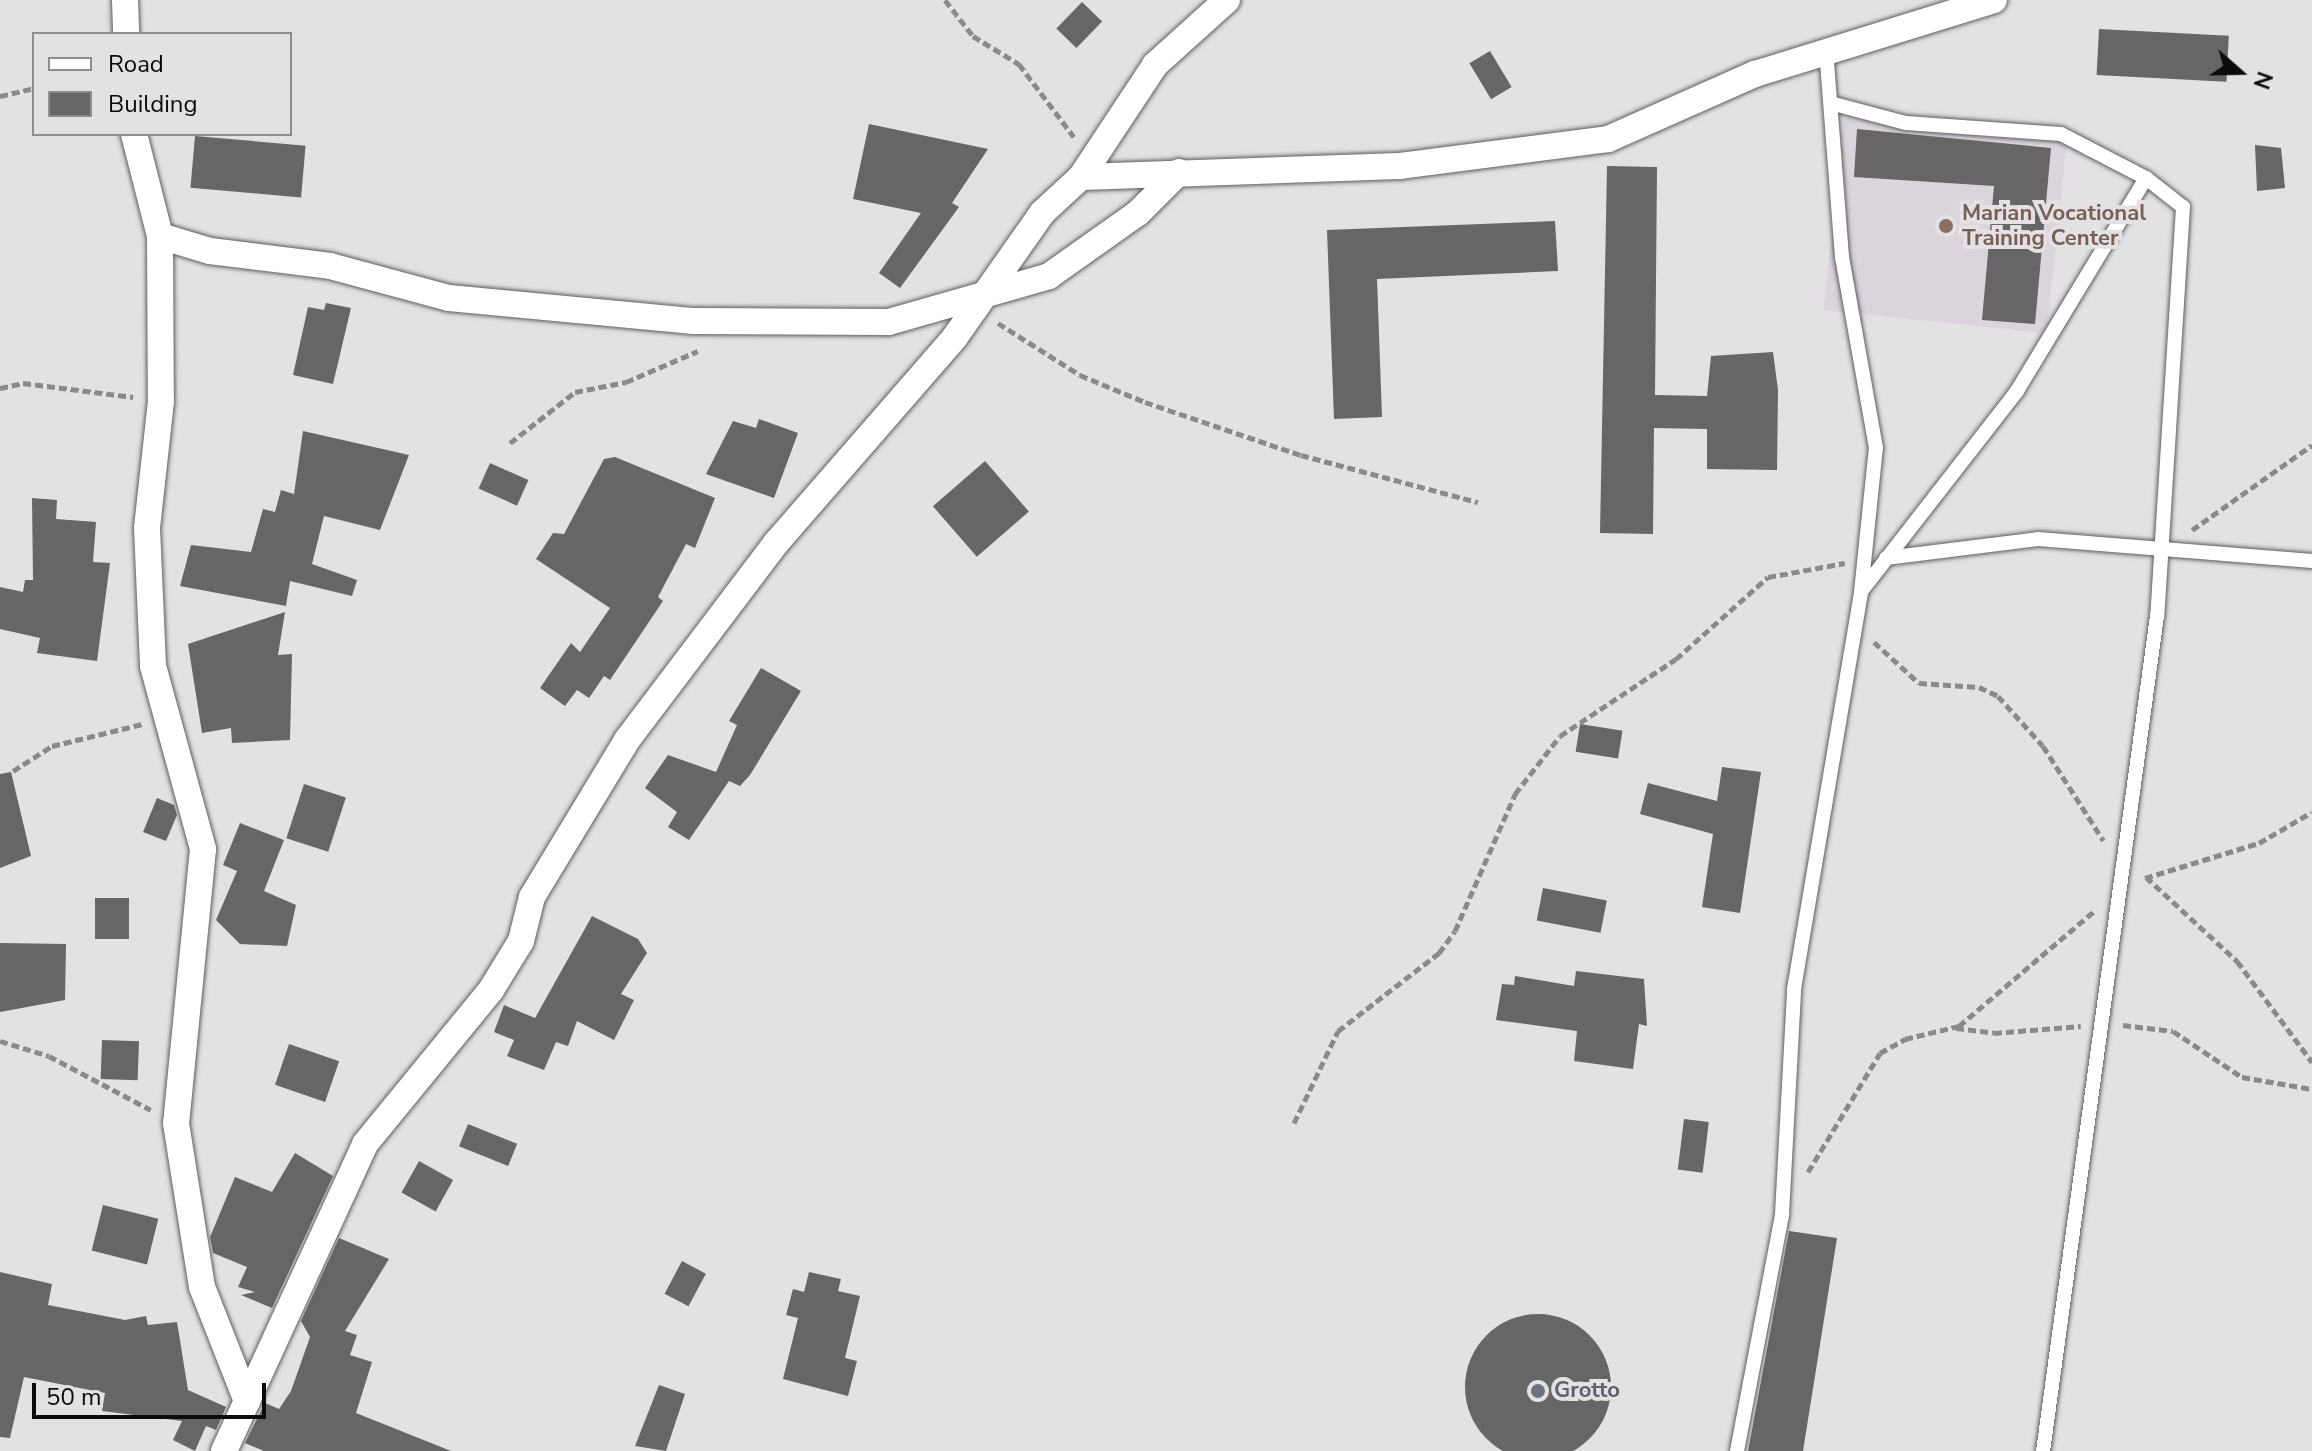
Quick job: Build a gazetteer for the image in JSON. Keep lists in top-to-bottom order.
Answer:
{
  "places": ["Marian Vocational Training Center", "Grotto"],
  "legend": ["Road", "Building"],
  "scale_bar": "50 m",
  "north": "right"
}
